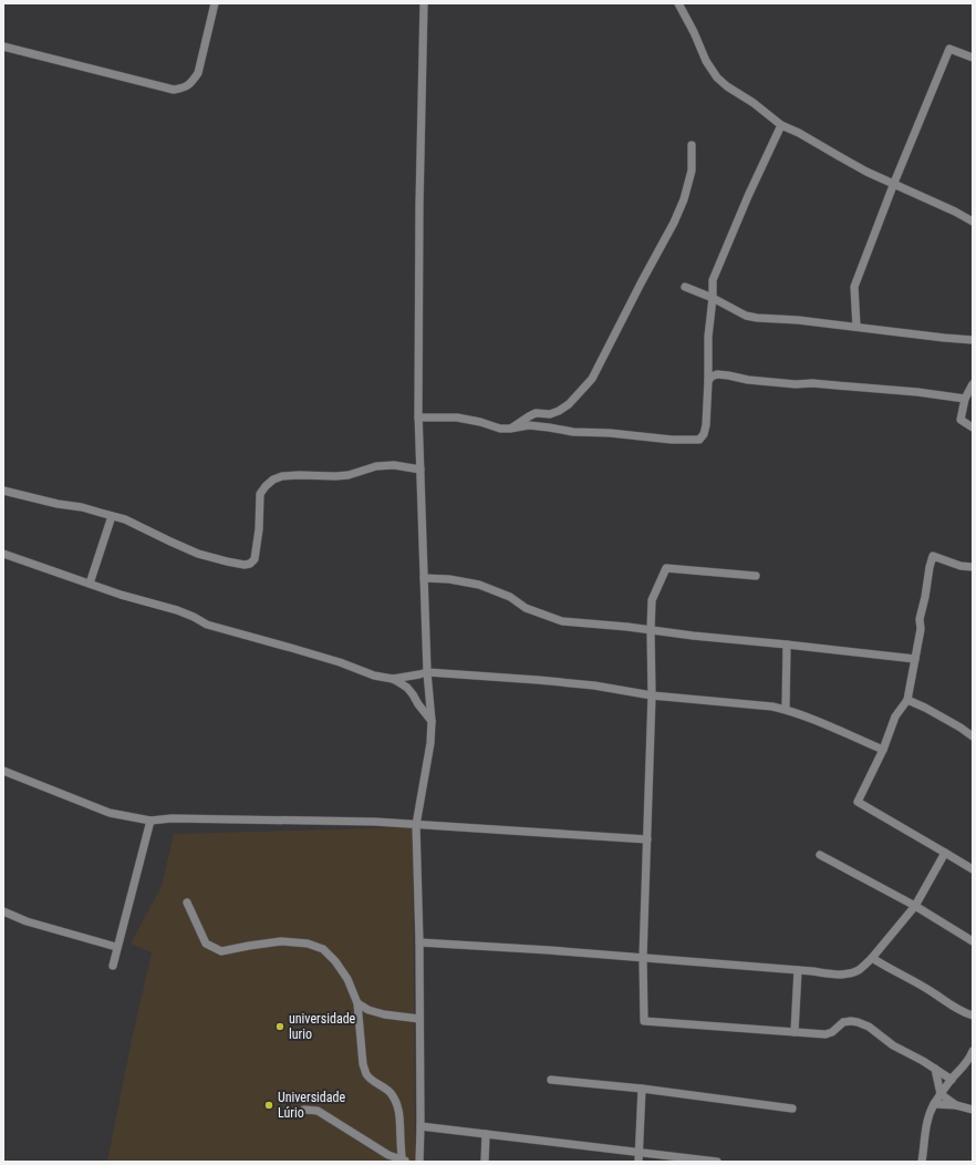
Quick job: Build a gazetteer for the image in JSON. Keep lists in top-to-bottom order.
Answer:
{
  "places": ["universidade lurio", "Universidade Lúrio"]
}
